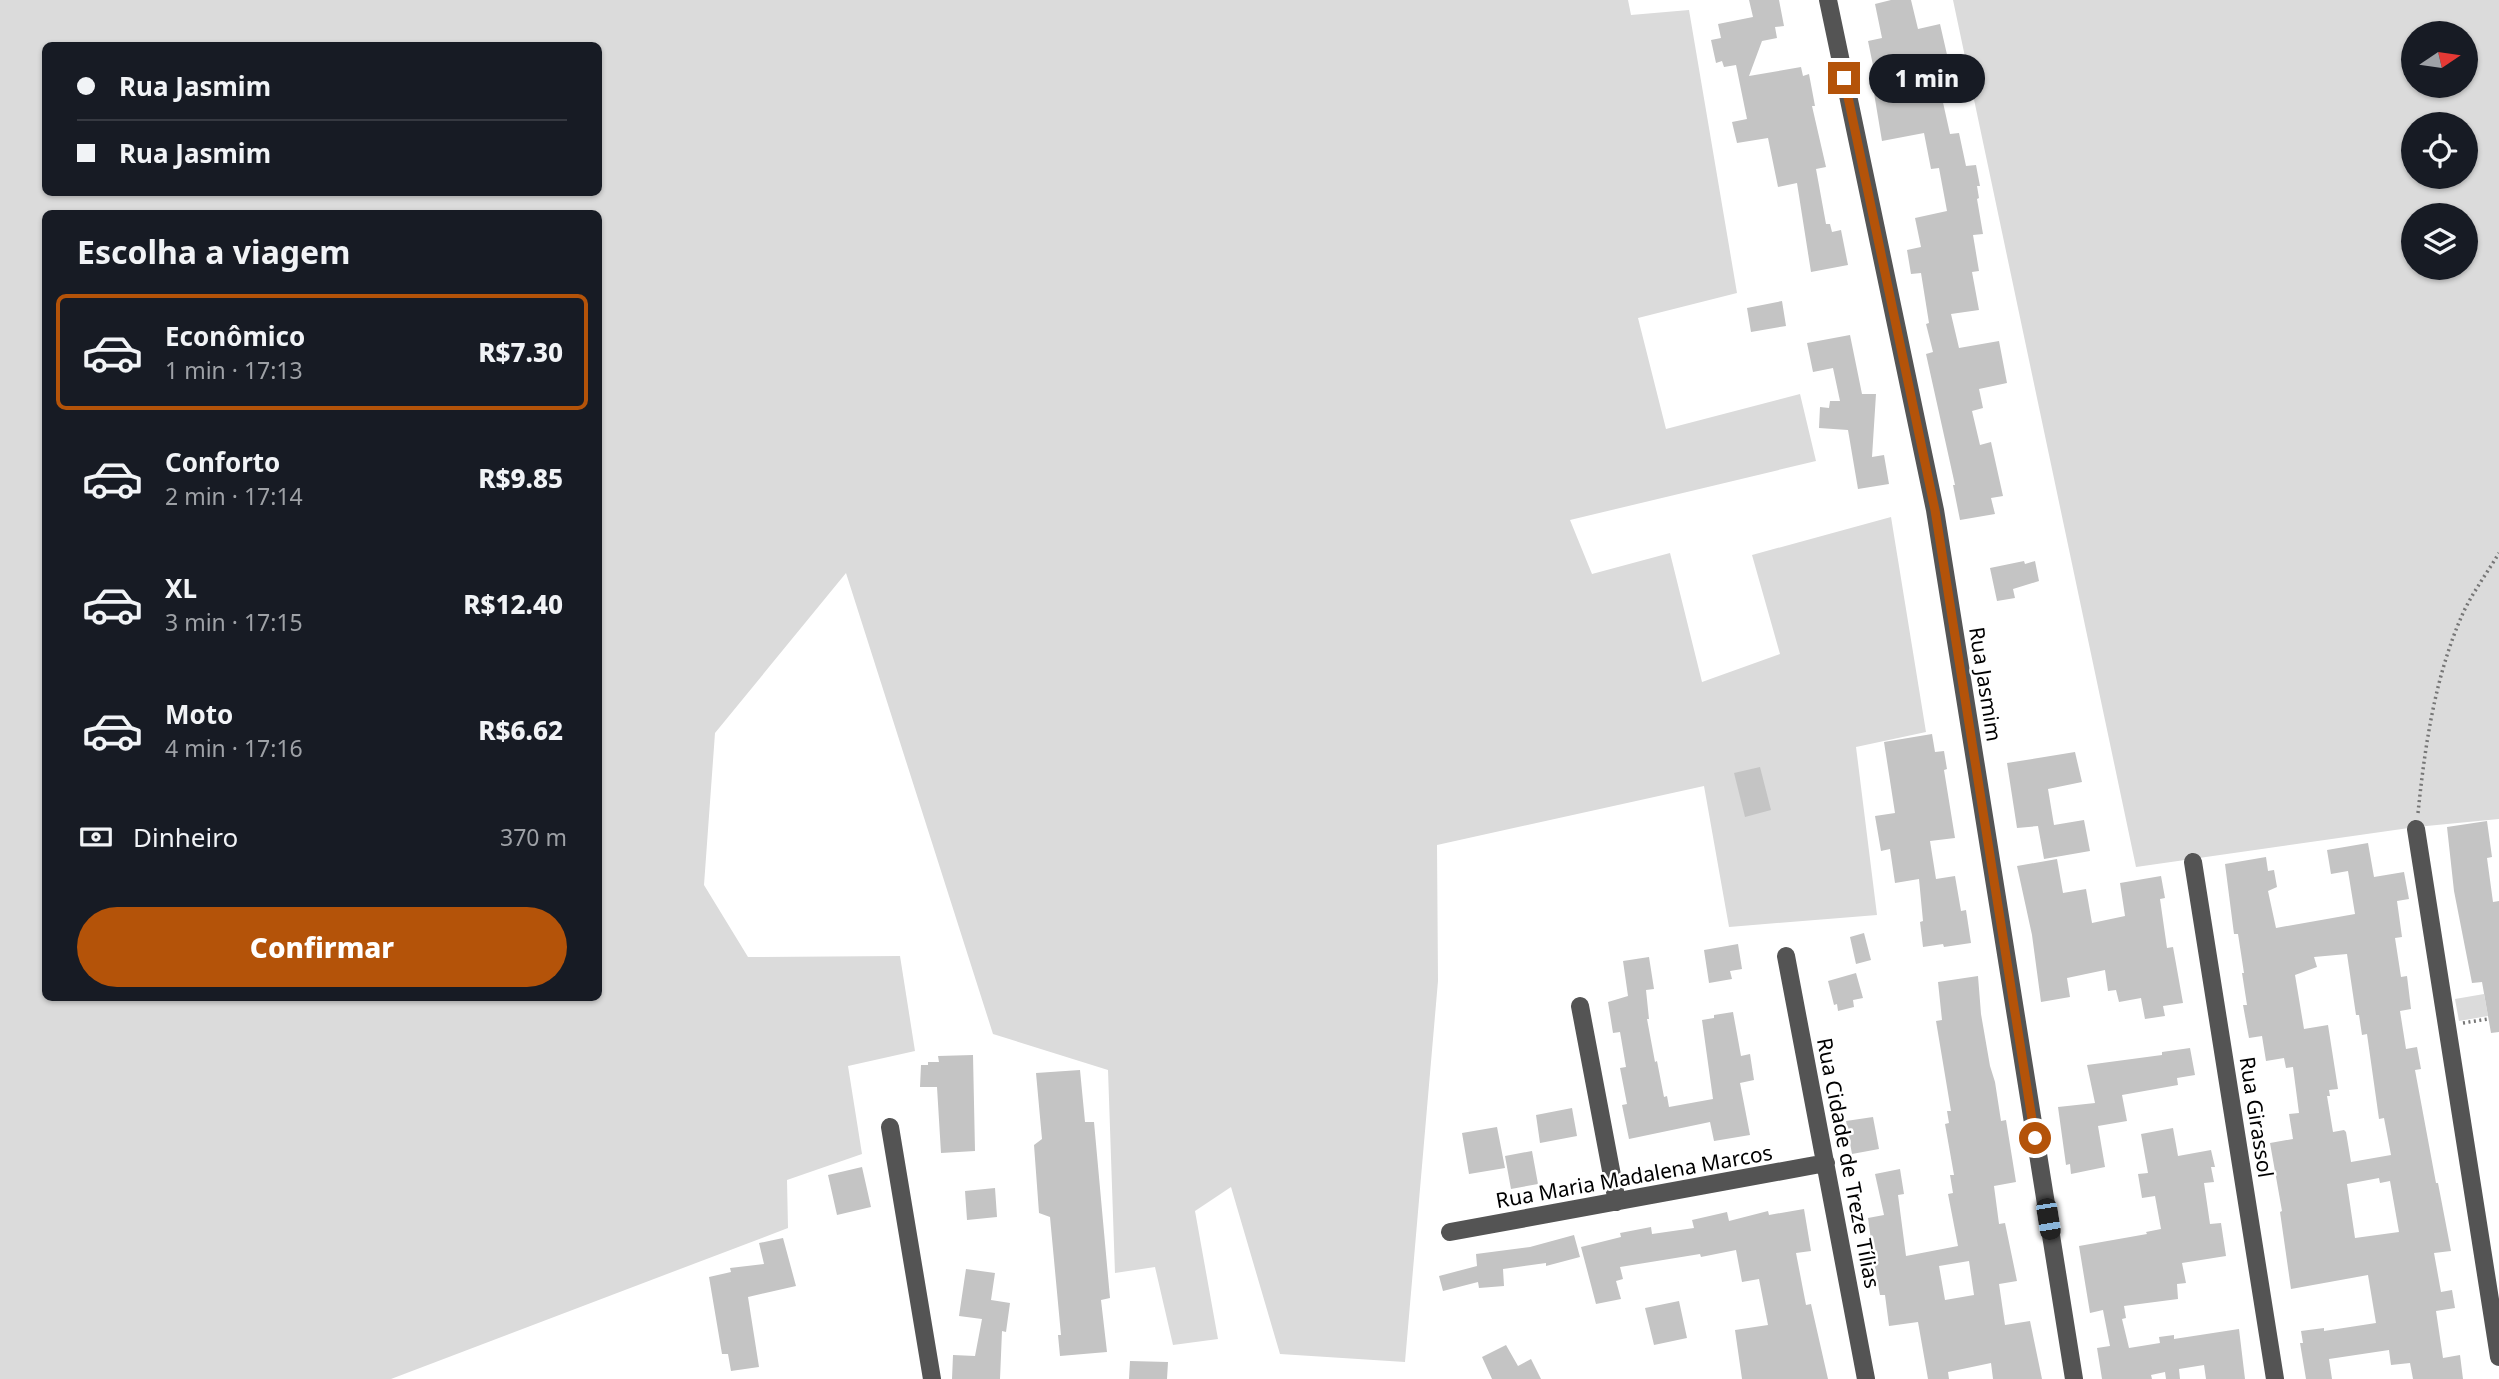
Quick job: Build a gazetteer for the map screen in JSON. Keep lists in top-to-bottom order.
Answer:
{
  "streets": {
    "street": [
      "Rua Jasmim",
      "Rua Girassol",
      "Rua Cidade de Treze Tílias",
      "Rua Maria Madalena Marcos"
    ]
  },
  "crossings": [
    ["Rua Cidade de Treze Tílias", "Rua Maria Madalena Marcos"]
  ],
  "north": "right",
  "page": {
    "banner": ["Rua Jasmim", "Rua Jasmim"],
    "bubble": "1 min",
    "heading": "Escolha a viagem",
    "list": [
      {
        "name": "Econômico",
        "note": "1 min · 17:13",
        "value": "R$7.30"
      },
      {
        "name": "Conforto",
        "note": "2 min · 17:14",
        "value": "R$9.85"
      },
      {
        "name": "XL",
        "note": "3 min · 17:15",
        "value": "R$12.40"
      },
      {
        "name": "Moto",
        "note": "4 min · 17:16",
        "value": "R$6.62"
      }
    ],
    "pay": ["Dinheiro", "370 m"],
    "buttons": "Confirmar"
  }
}
